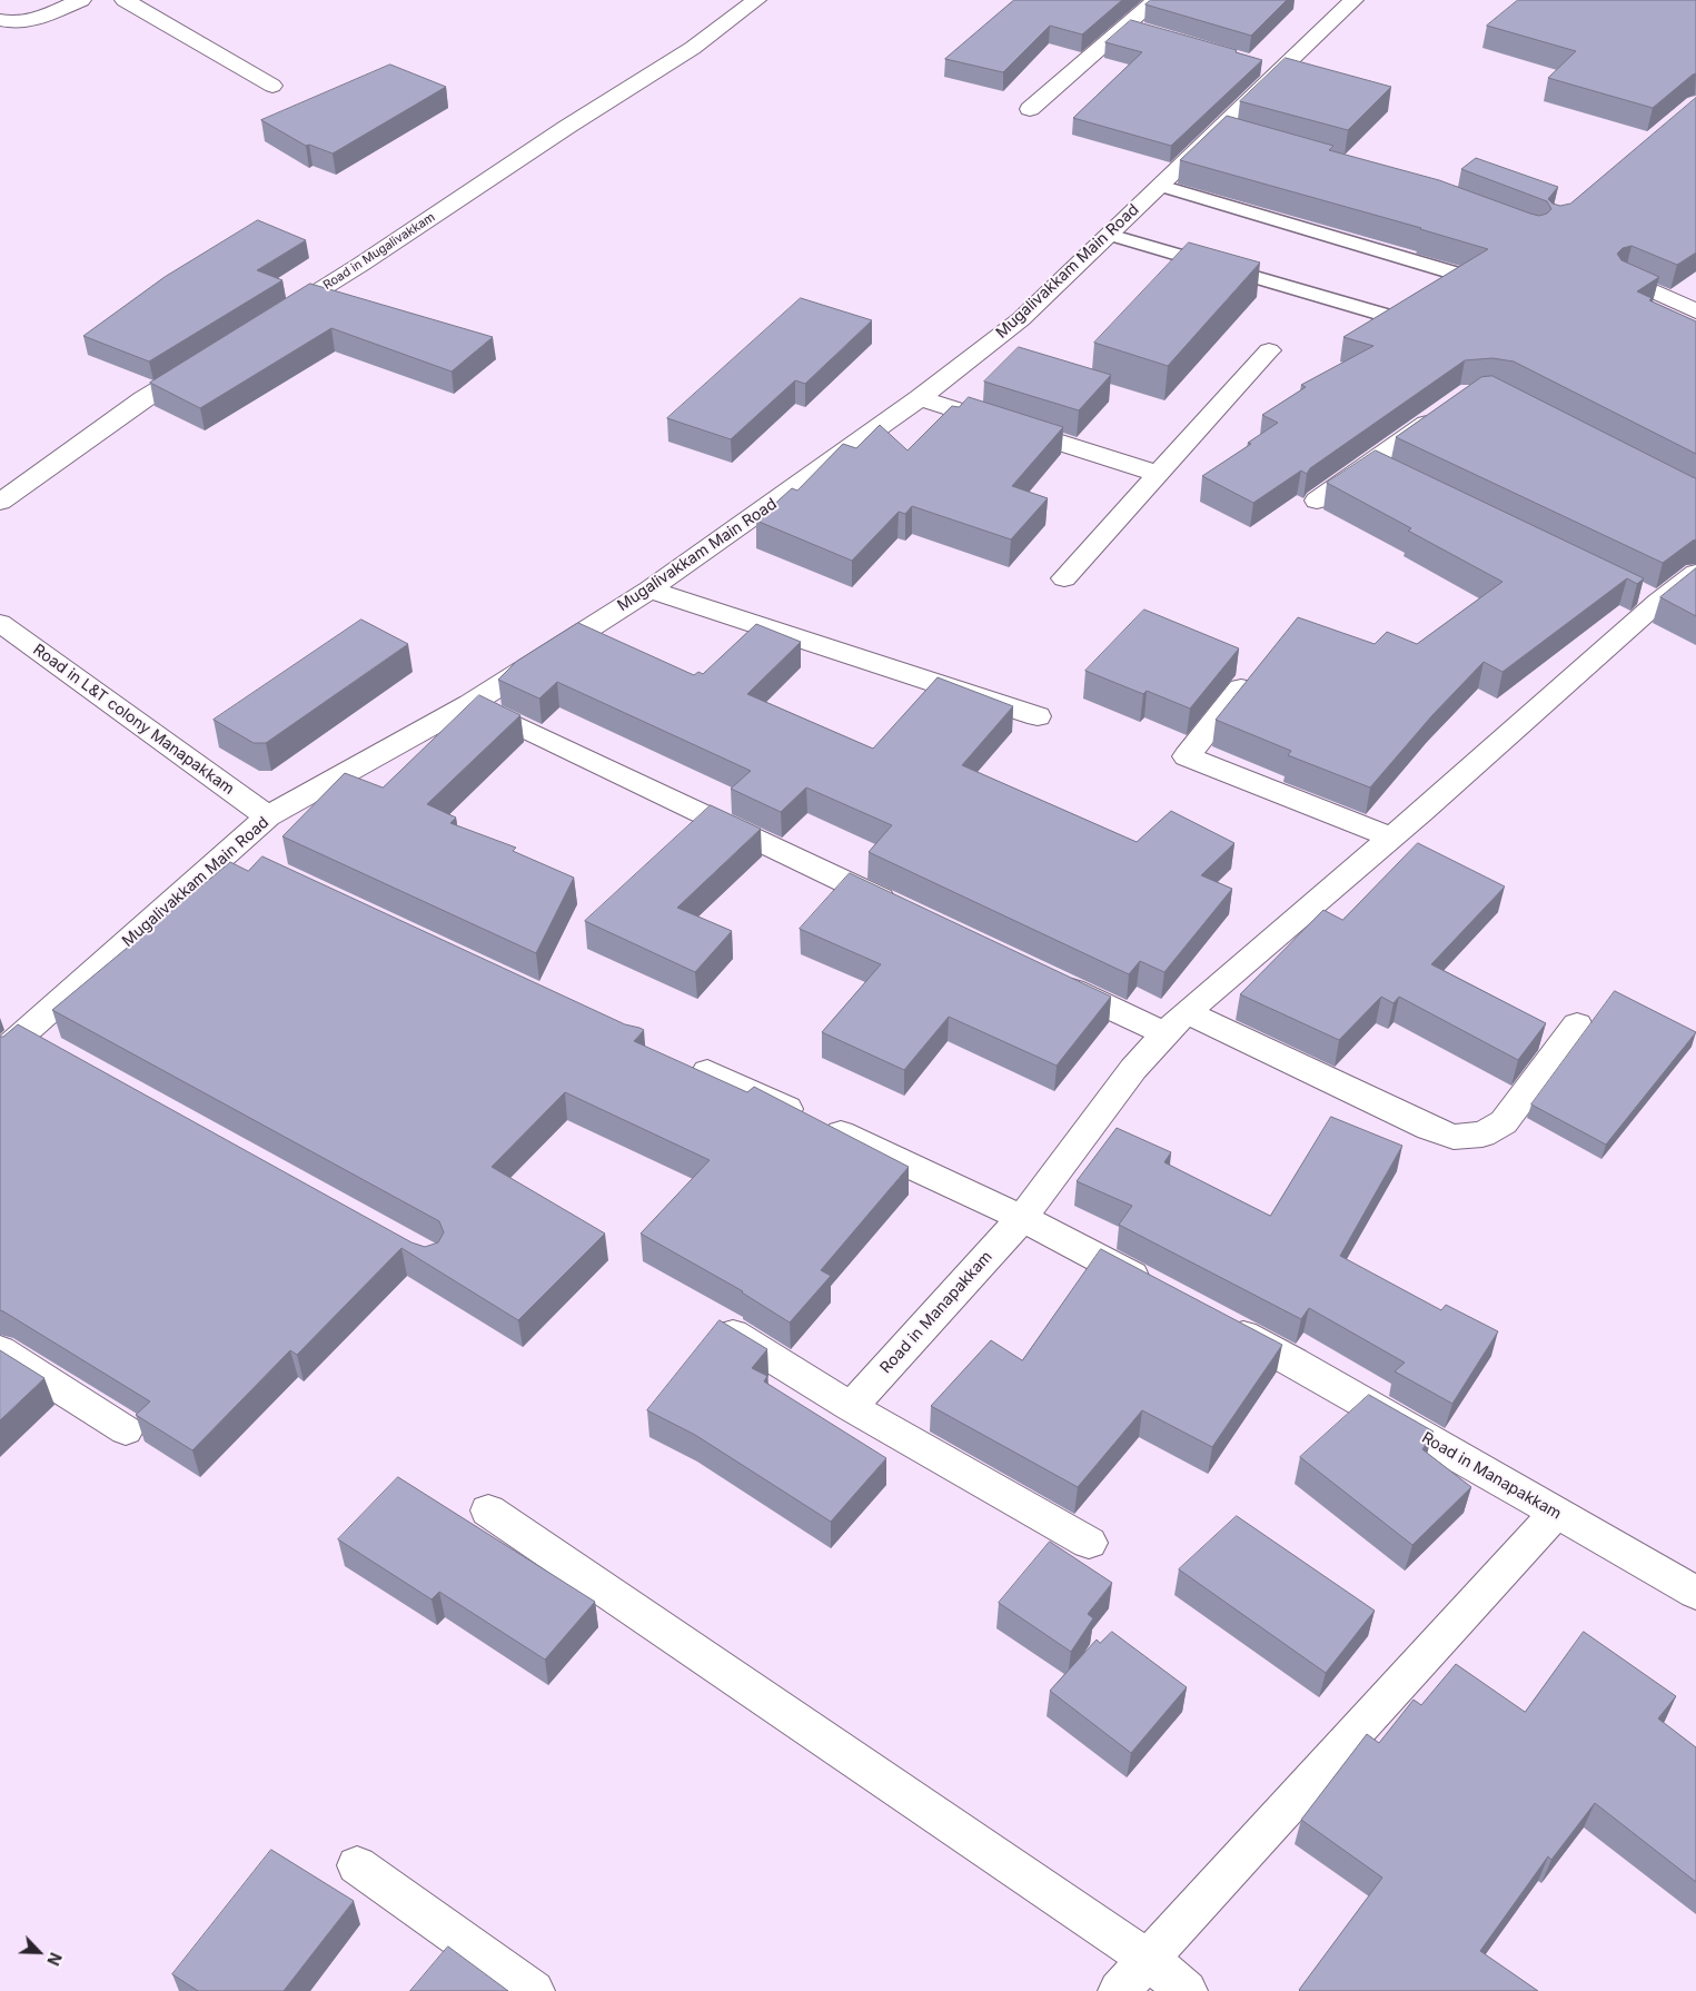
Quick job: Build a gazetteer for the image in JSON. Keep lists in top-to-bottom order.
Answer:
{
  "streets": {
    "street": [
      "Road in Mugalivakkam",
      "Mugalivakkam Main Road",
      "Road in L&T colony Manapakkam",
      "Road in Manapakkam"
    ]
  },
  "crossings": [
    ["Mugalivakkam Main Road", "Road in L&T colony Manapakkam"]
  ],
  "north": "bottom right"
}
